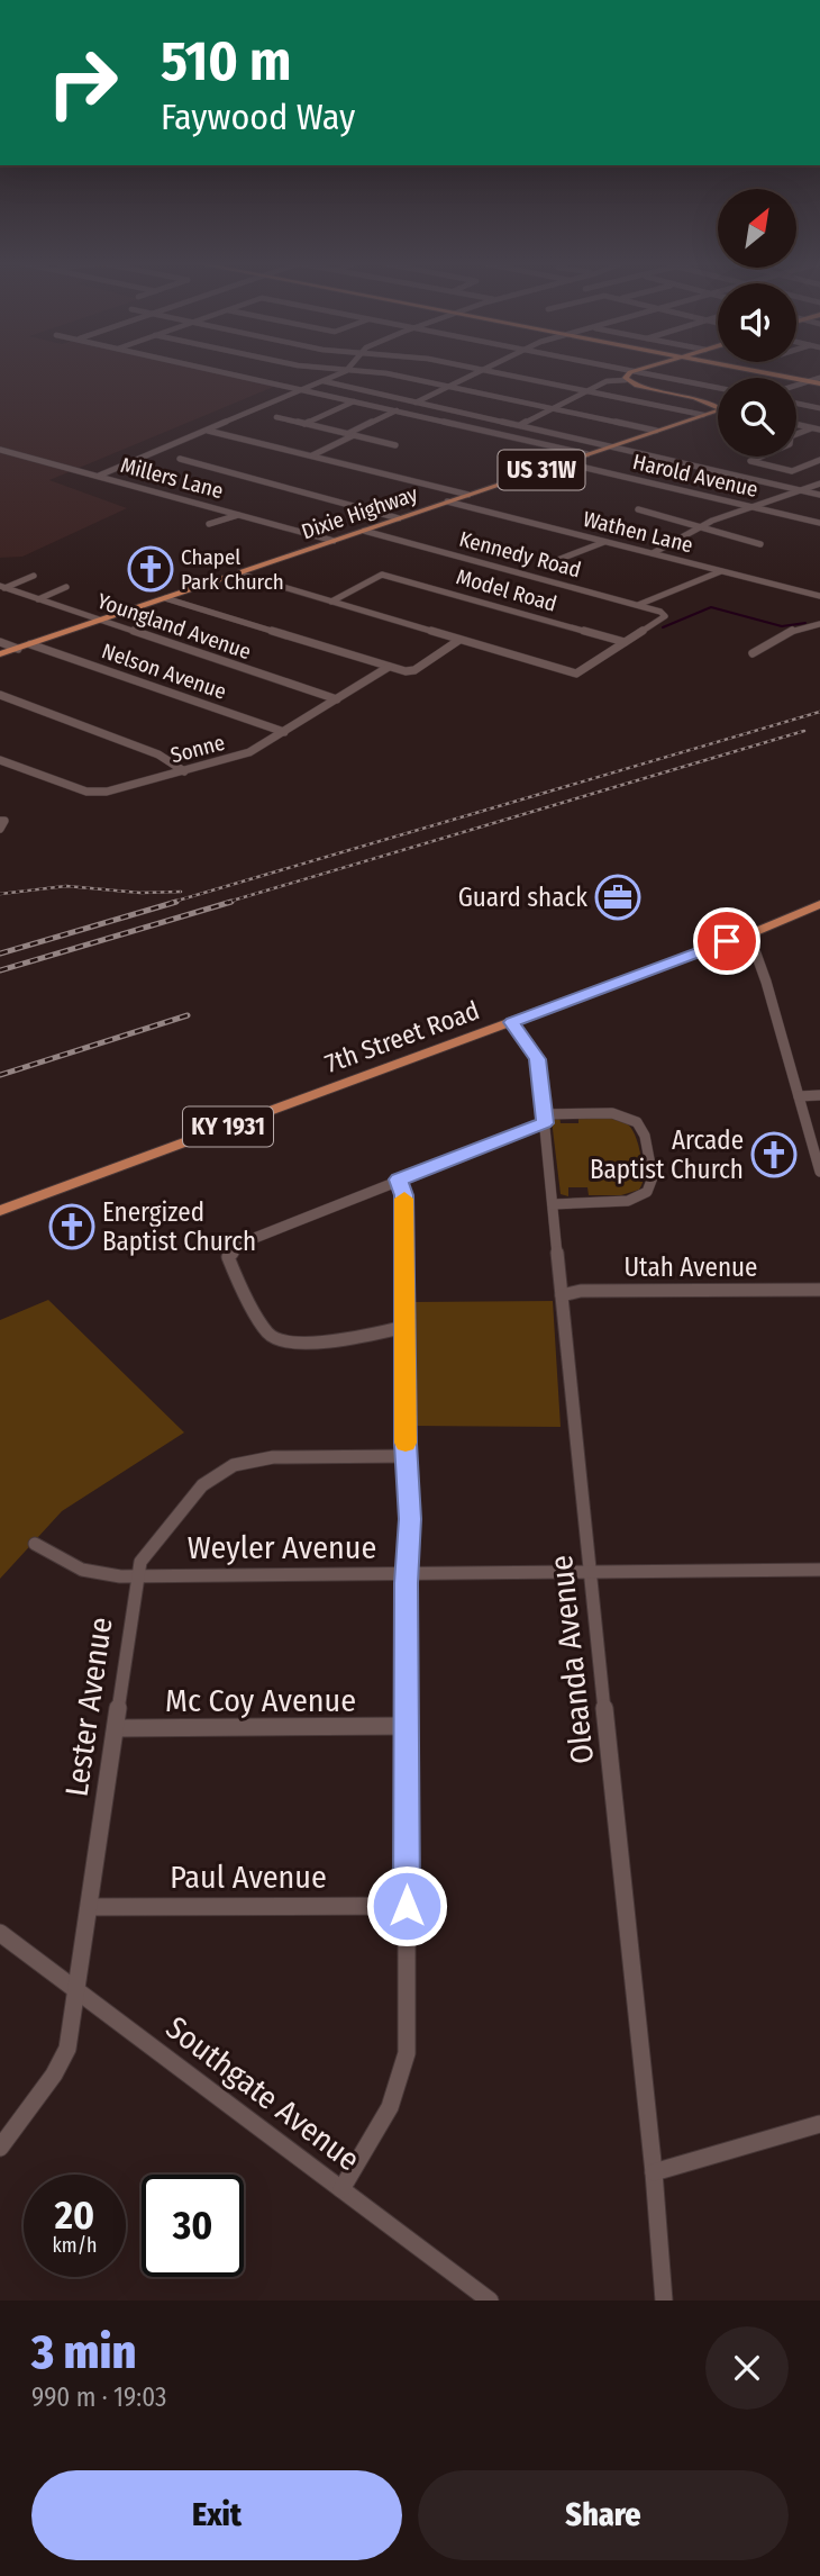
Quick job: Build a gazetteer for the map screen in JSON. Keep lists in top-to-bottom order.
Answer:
{
  "streets": {
    "main road": [
      "US 31W",
      "Dixie Highway",
      "7th Street Road",
      "KY 1931"
    ],
    "street": [
      "Harold Avenue",
      "Millers Lane",
      "Wathen Lane",
      "Kennedy Road",
      "Model Road",
      "Youngland Avenue",
      "Nelson Avenue",
      "Sonne",
      "Utah Avenue",
      "Weyler Avenue",
      "Oleanda Avenue",
      "Mc Coy Avenue",
      "Lester Avenue",
      "Paul Avenue",
      "Southgate Avenue"
    ]
  },
  "crossings": [
    ["Harold Avenue", "Dixie Highway"],
    ["Millers Lane", "Dixie Highway"],
    ["Dixie Highway", "Wathen Lane"],
    ["Dixie Highway", "Kennedy Road"],
    ["Dixie Highway", "Youngland Avenue"],
    ["Dixie Highway", "Nelson Avenue"],
    ["Kennedy Road", "Model Road"],
    ["Youngland Avenue", "Sonne"],
    ["Nelson Avenue", "Sonne"],
    ["7th Street Road", "Oleanda Avenue"],
    ["Utah Avenue", "Oleanda Avenue"],
    ["Weyler Avenue", "Oleanda Avenue"],
    ["Weyler Avenue", "Lester Avenue"],
    ["Mc Coy Avenue", "Lester Avenue"],
    ["Lester Avenue", "Paul Avenue"],
    ["Lester Avenue", "Southgate Avenue"]
  ],
  "places": {
    "church": ["Chapel Park Church", "Arcade Baptist Church", "Energized Baptist Church"],
    "office": ["Guard shack"]
  },
  "north": "top right",
  "page": {
    "turn": ["510 m", "Faywood Way"],
    "speed": "20 km/h",
    "limit": "30",
    "heading": ["3 min", "990 m · 19:03"],
    "buttons": ["Exit", "Share"]
  }
}
